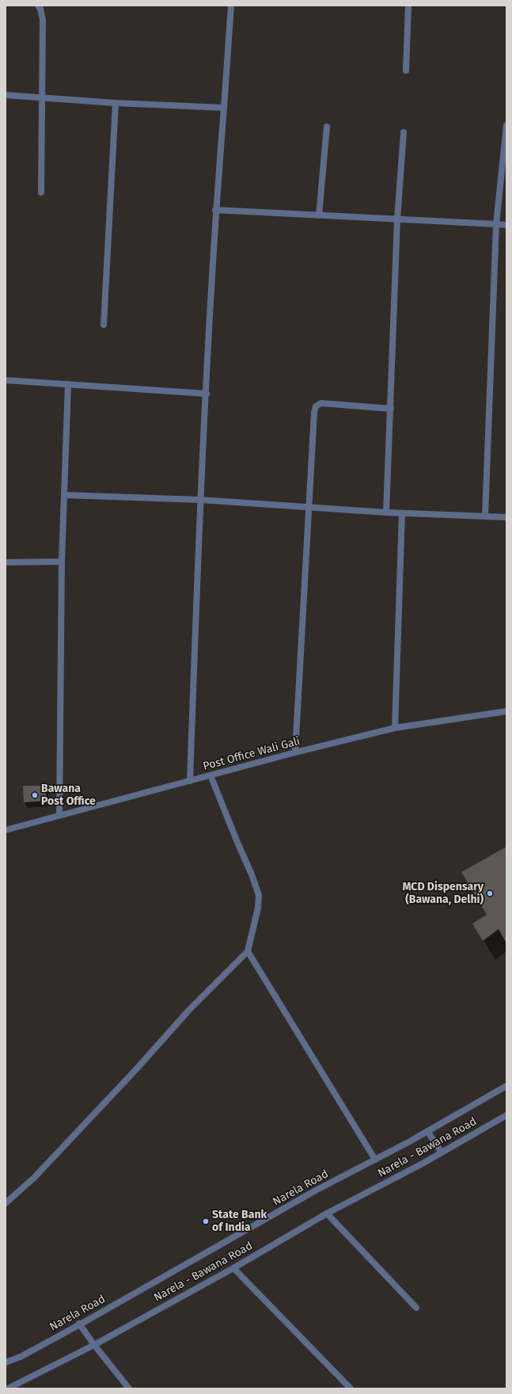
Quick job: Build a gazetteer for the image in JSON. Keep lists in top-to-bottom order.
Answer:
{
  "streets": {
    "street": ["Post Office Wali Gali", "Narela - Bawana Road", "Narela Road"]
  },
  "places": ["Bawana Post Office", "MCD Dispensary (Bawana, Delhi)", "State Bank of India"]
}
